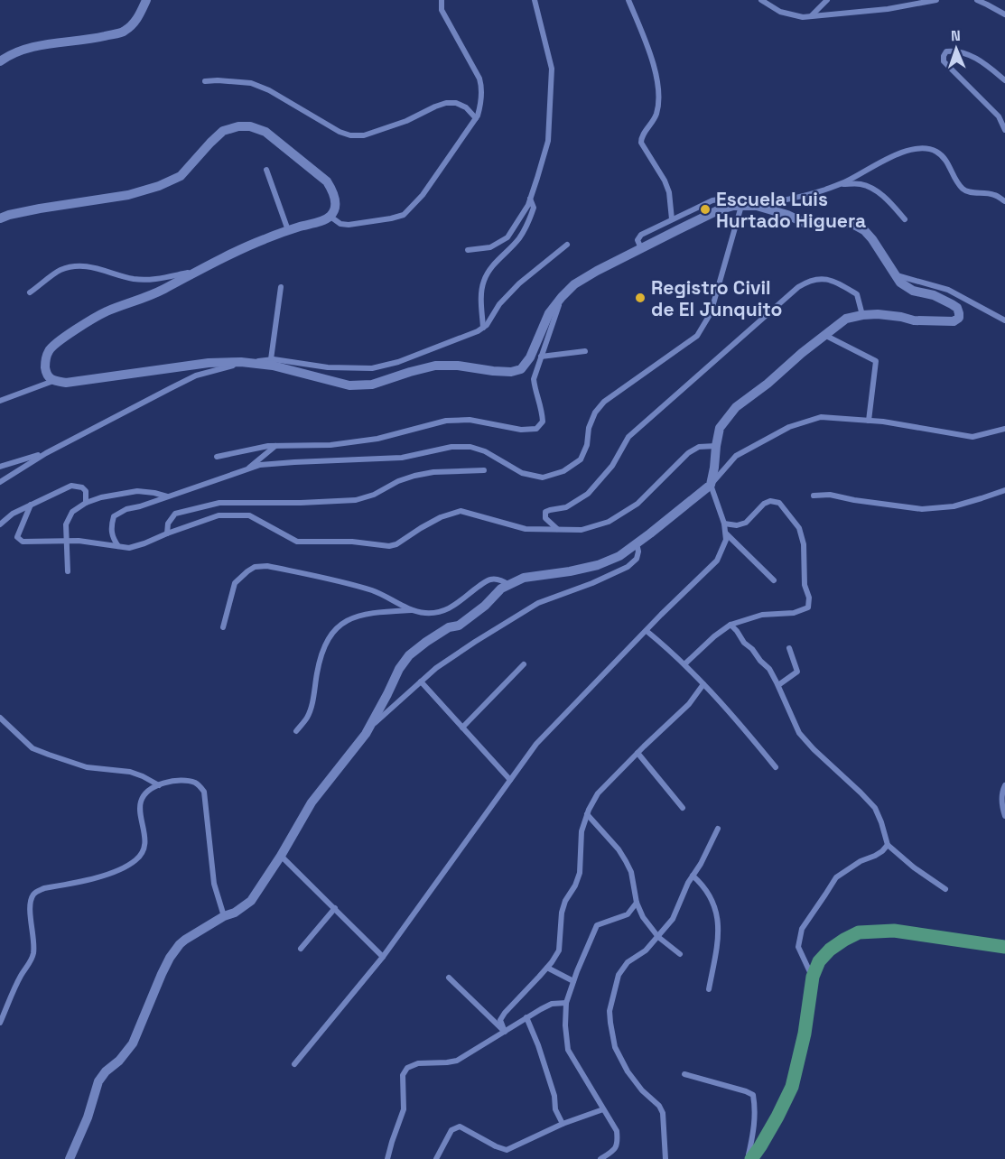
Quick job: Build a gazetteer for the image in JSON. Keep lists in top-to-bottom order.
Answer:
{
  "places": ["Escuela Luis Hurtado Higuera", "Registro Civil de El Junquito"],
  "north": "top"
}
